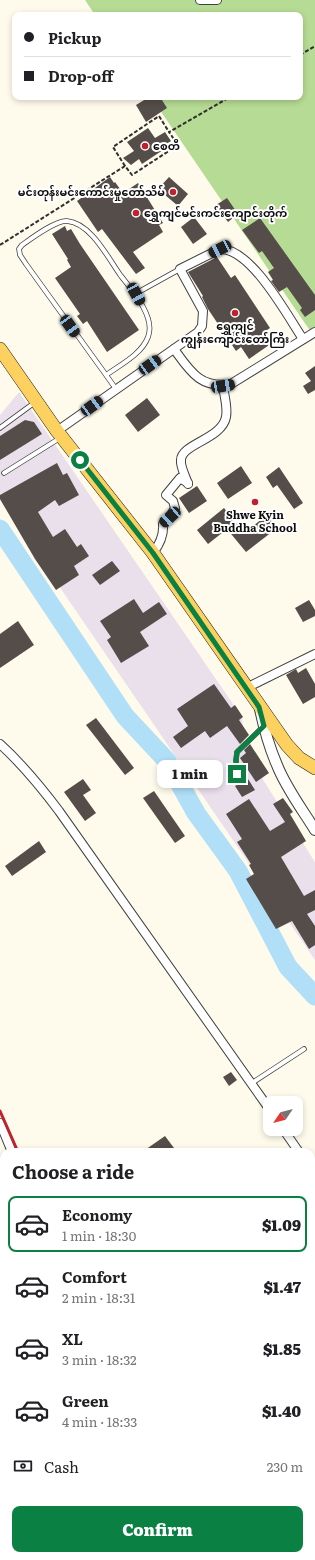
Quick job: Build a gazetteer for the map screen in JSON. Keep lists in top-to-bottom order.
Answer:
{
  "places": [
    "စေတီ",
    "မင်းတုန်းမင်းကောင်းမှုတော်သိမ်",
    "ရွှေကျင်မင်းကင်းကျောင်းတိုက်",
    "ရွှေကျင် ကျွန်းကျောင်းတော်ကြီး",
    "Shwe Kyin Buddha School"
  ],
  "north": "bottom left",
  "page": {
    "banner": ["Pickup", "Drop-off"],
    "bubble": "1 min",
    "heading": "Choose a ride",
    "list": [
      {
        "name": "Economy",
        "note": "1 min · 18:30",
        "value": "$1.09"
      },
      {
        "name": "Comfort",
        "note": "2 min · 18:31",
        "value": "$1.47"
      },
      {
        "name": "XL",
        "note": "3 min · 18:32",
        "value": "$1.85"
      },
      {
        "name": "Green",
        "note": "4 min · 18:33",
        "value": "$1.40"
      }
    ],
    "pay": ["Cash", "230 m"],
    "buttons": "Confirm"
  }
}
